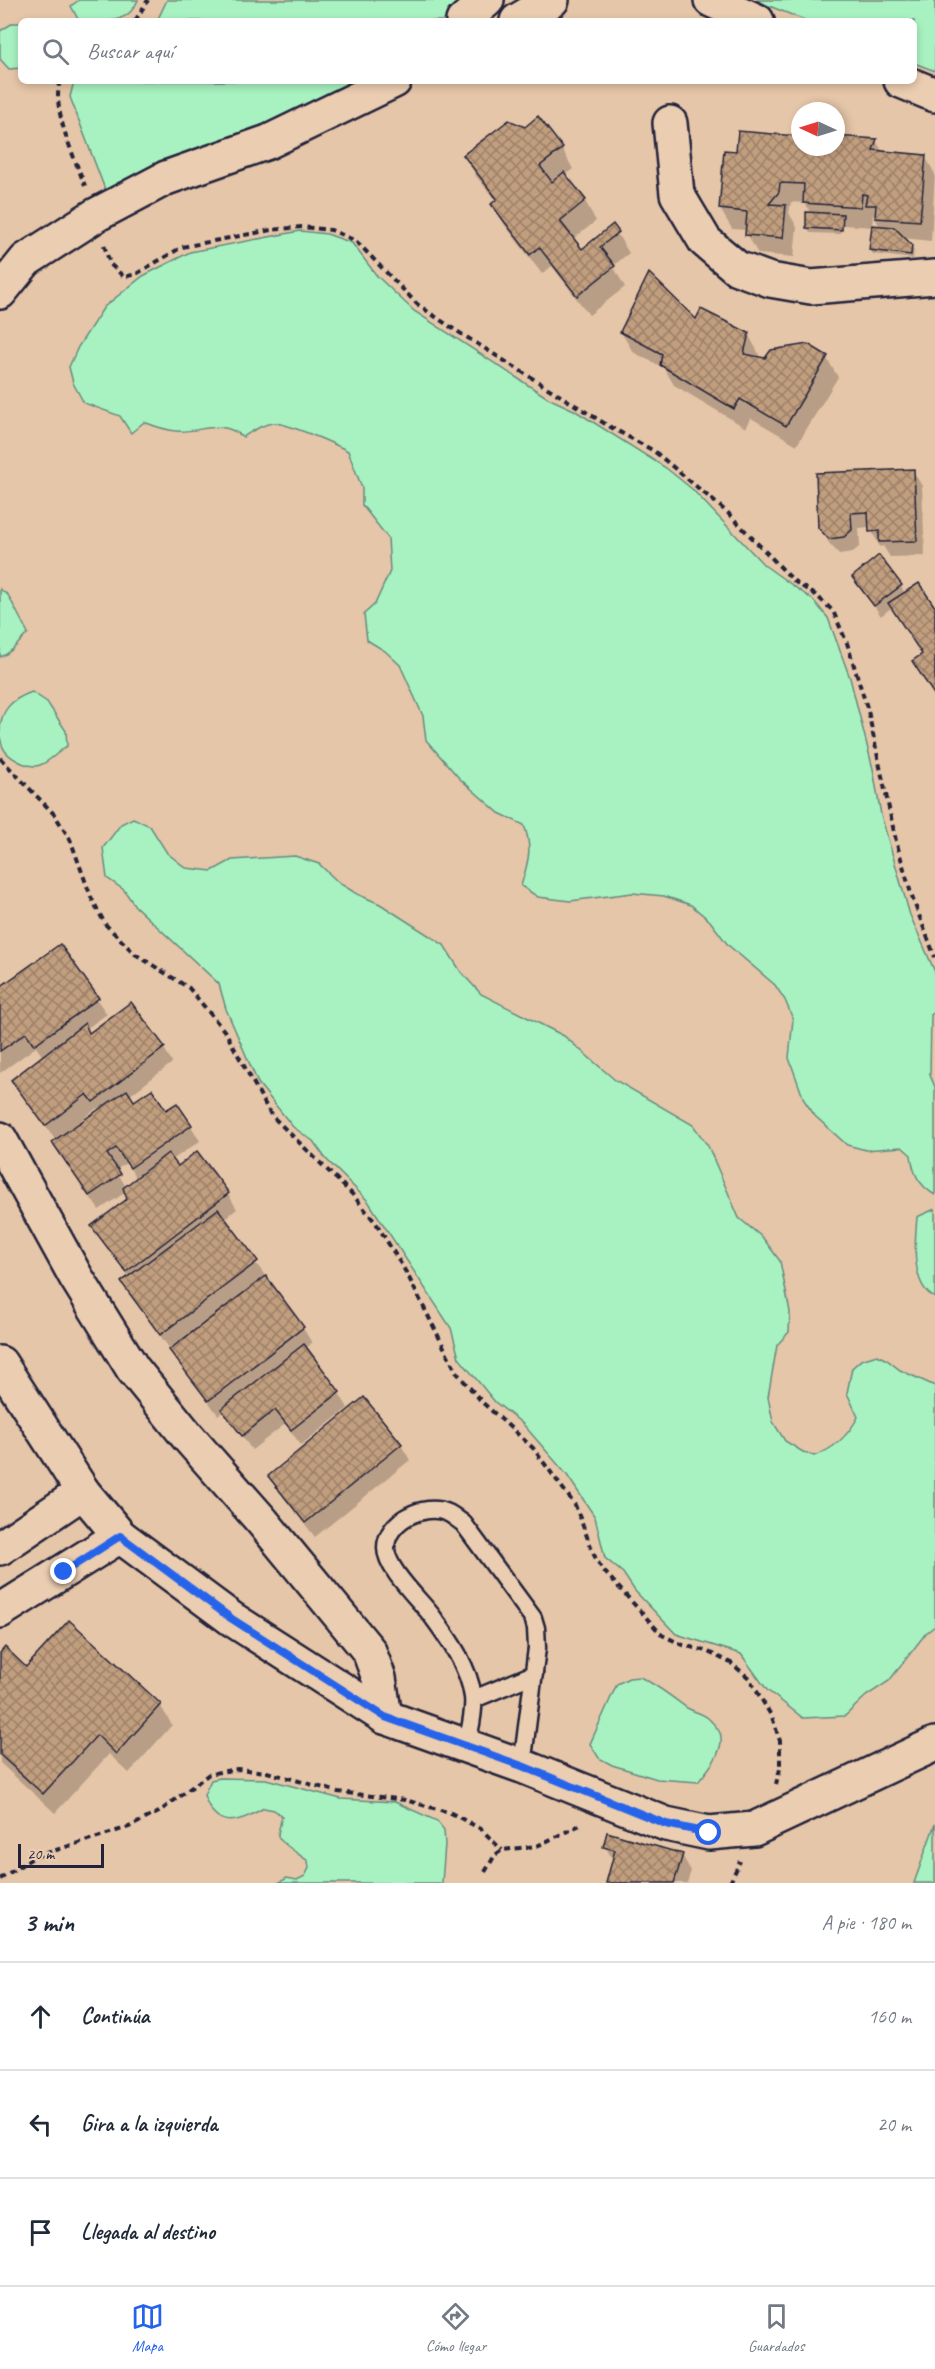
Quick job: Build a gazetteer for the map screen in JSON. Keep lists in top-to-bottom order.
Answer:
{
  "scale_bar": "20 m",
  "north": "left",
  "page": {
    "search": "Buscar aquí",
    "scale": "20 m",
    "heading": ["3 min", "A pie · 180 m"],
    "list": [
      ["Continúa", "160 m"],
      ["Gira a la izquierda", "20 m"],
      "Llegada al destino"
    ],
    "nav": ["Mapa", "Cómo llegar", "Guardados"]
  }
}
